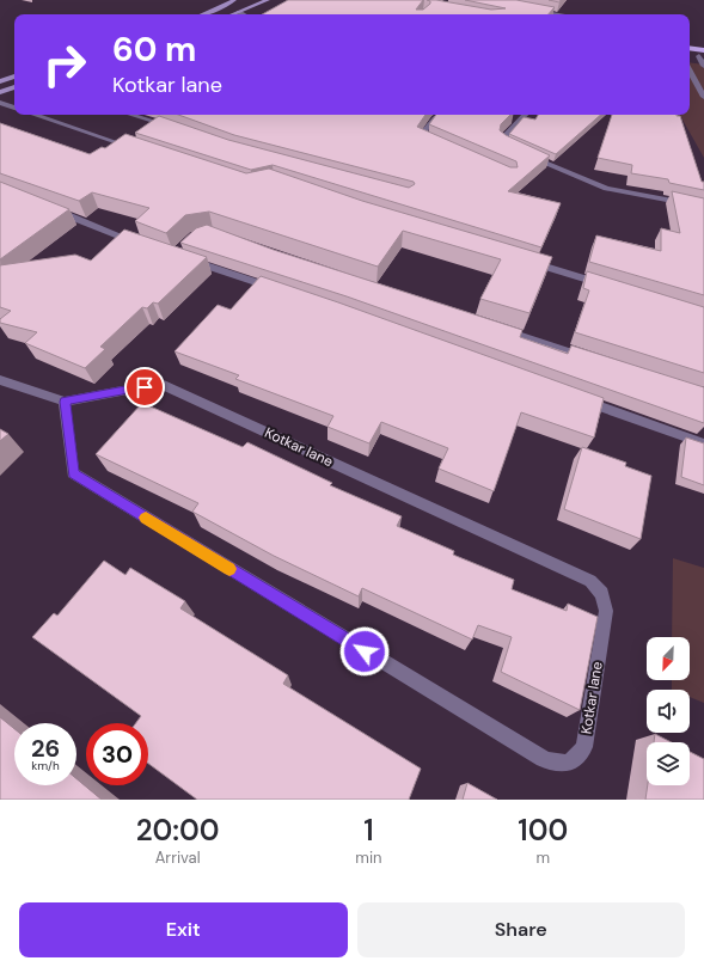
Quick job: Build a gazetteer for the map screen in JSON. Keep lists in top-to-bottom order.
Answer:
{
  "streets": {
    "street": ["Kotkar lane"]
  },
  "north": "bottom left",
  "page": {
    "turn": ["60 m", "Kotkar lane"],
    "speed": "26 km/h",
    "limit": "30",
    "eta": [
      "20:00",
      "Arrival",
      "1",
      "min",
      "100",
      "m"
    ],
    "buttons": ["Exit", "Share"]
  }
}
